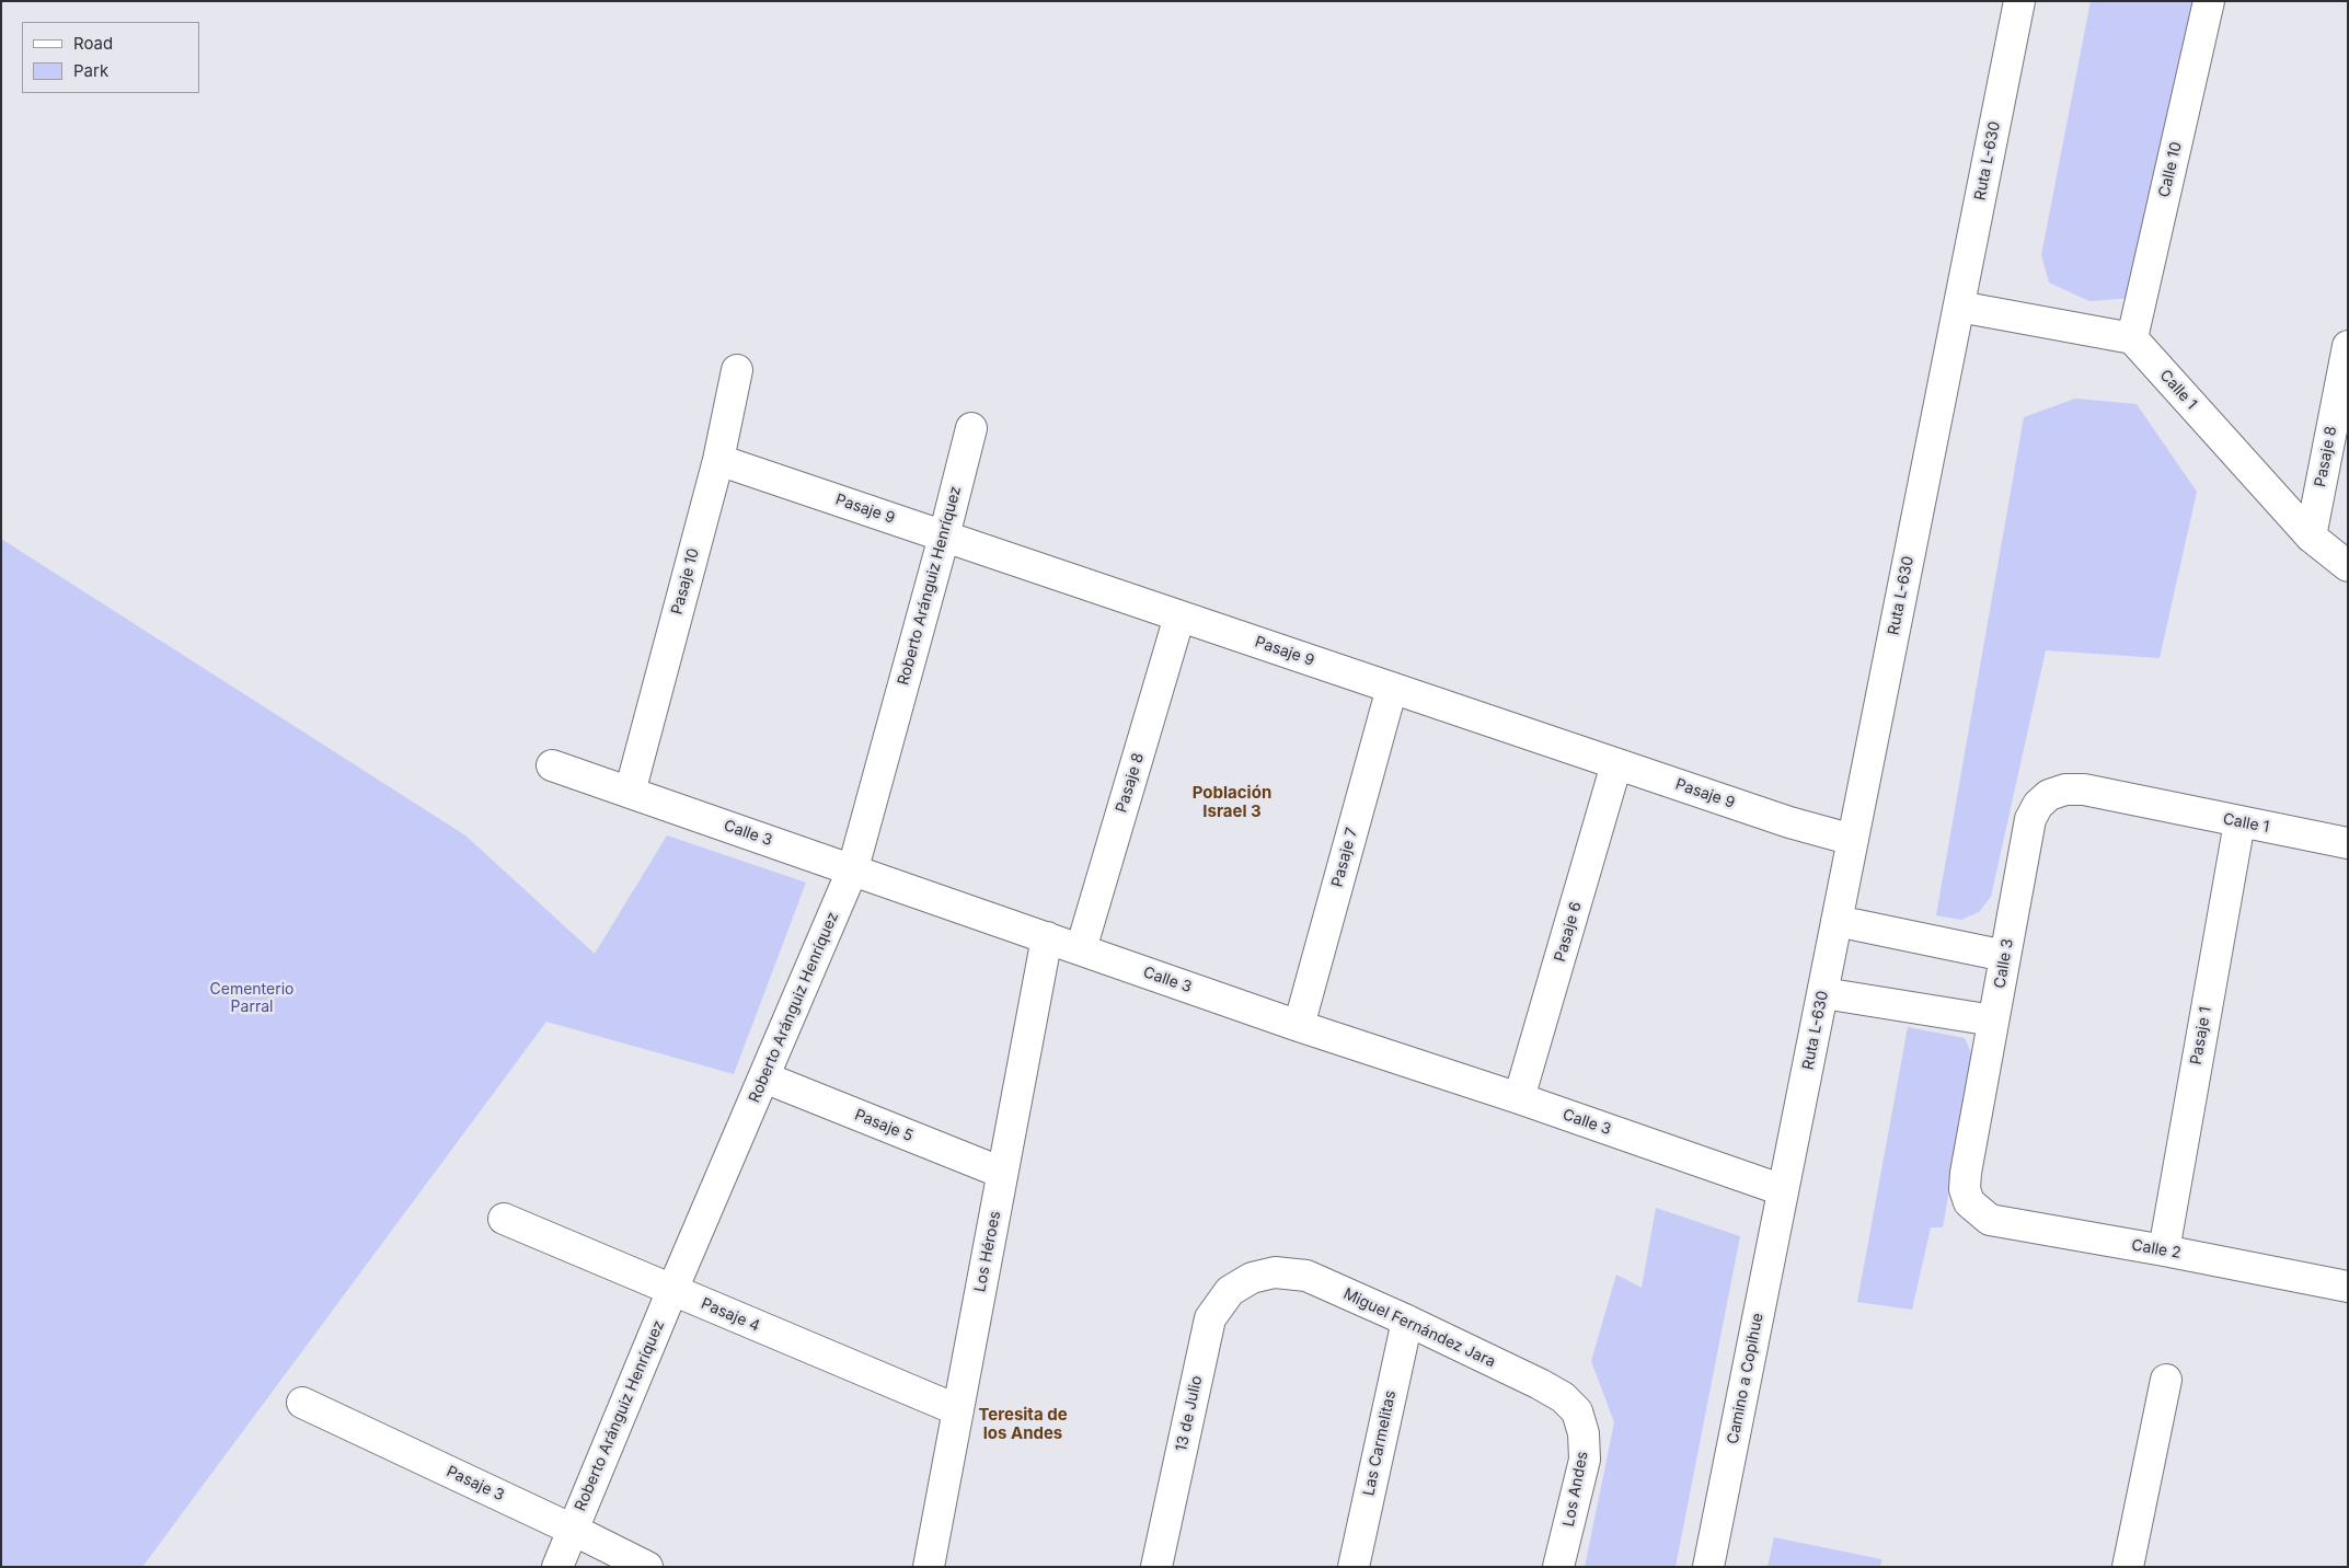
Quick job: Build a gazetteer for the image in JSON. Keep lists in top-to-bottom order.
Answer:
{
  "streets": {
    "street": [
      "Ruta L-630",
      "Calle 10",
      "Calle 1",
      "Pasaje 8",
      "Pasaje 9",
      "Pasaje 10",
      "Roberto Aránguiz Henríquez",
      "Calle 3",
      "Pasaje 7",
      "Pasaje 6",
      "Pasaje 1",
      "Pasaje 5",
      "Calle 2",
      "Los Héroes",
      "Pasaje 4",
      "Miguel Fernández Jara",
      "Camino a Copihue",
      "13 de Julio",
      "Las Carmelitas",
      "Pasaje 3",
      "Los Andes"
    ]
  },
  "crossings": [
    ["Ruta L-630", "Pasaje 9"],
    ["Ruta L-630", "Calle 3"],
    ["Ruta L-630", "Camino a Copihue"],
    ["Calle 10", "Calle 1"],
    ["Calle 1", "Pasaje 8"],
    ["Calle 1", "Calle 3"],
    ["Calle 1", "Pasaje 1"],
    ["Pasaje 8", "Pasaje 9"],
    ["Pasaje 8", "Calle 3"],
    ["Pasaje 9", "Pasaje 10"],
    ["Pasaje 9", "Roberto Aránguiz Henríquez"],
    ["Pasaje 9", "Pasaje 7"],
    ["Pasaje 9", "Pasaje 6"],
    ["Pasaje 10", "Calle 3"],
    ["Roberto Aránguiz Henríquez", "Calle 3"],
    ["Roberto Aránguiz Henríquez", "Pasaje 5"],
    ["Roberto Aránguiz Henríquez", "Pasaje 4"],
    ["Roberto Aránguiz Henríquez", "Pasaje 3"],
    ["Calle 3", "Pasaje 7"],
    ["Calle 3", "Pasaje 6"],
    ["Calle 3", "Calle 2"],
    ["Calle 3", "Los Héroes"],
    ["Calle 3", "Camino a Copihue"],
    ["Pasaje 1", "Calle 2"],
    ["Pasaje 5", "Los Héroes"],
    ["Los Héroes", "Pasaje 4"],
    ["Miguel Fernández Jara", "13 de Julio"],
    ["Miguel Fernández Jara", "Las Carmelitas"],
    ["Miguel Fernández Jara", "Los Andes"]
  ],
  "districts": ["Población Israel 3", "Teresita de los Andes"],
  "parks": ["Cementerio Parral"],
  "legend": ["Road", "Park"]
}
